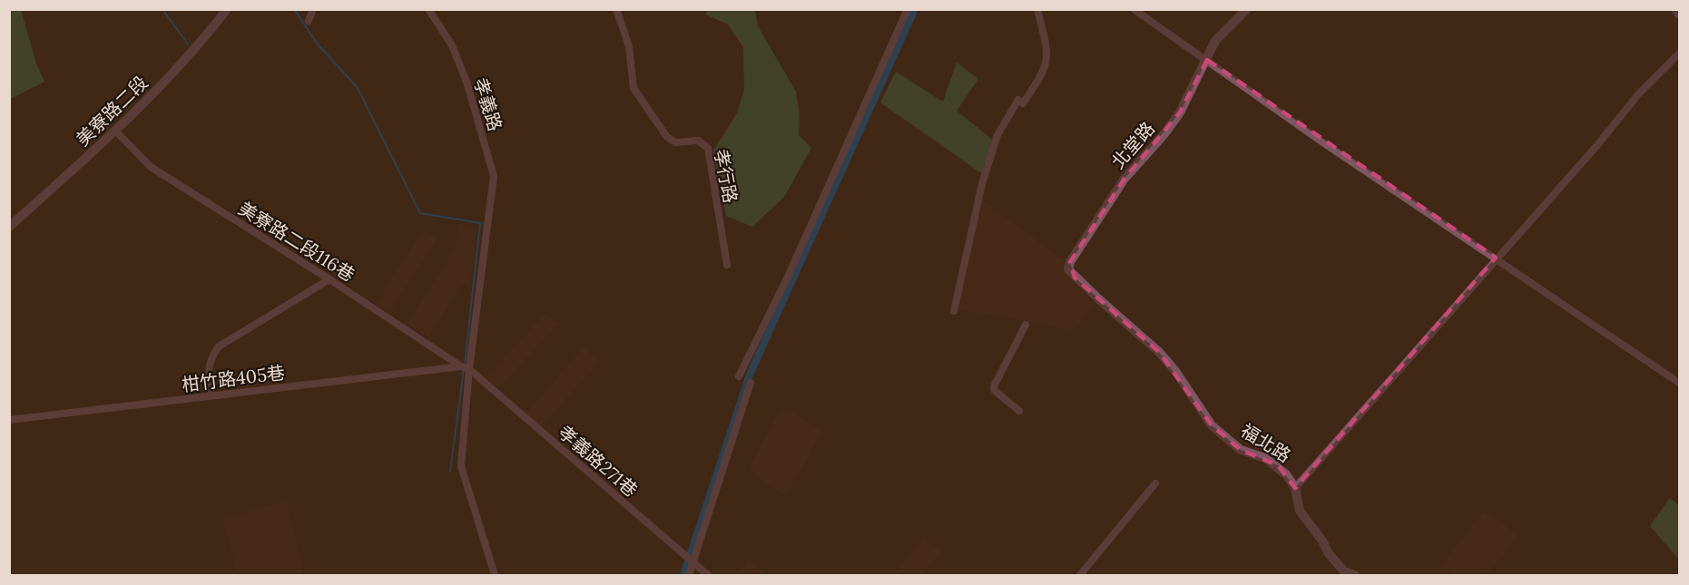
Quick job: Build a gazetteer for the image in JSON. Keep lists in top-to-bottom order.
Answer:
{
  "streets": {
    "street": [
      "孝義路",
      "美寮路二段",
      "北堂路",
      "孝行路",
      "美寮路二段116巷",
      "柑竹路405巷",
      "福北路",
      "孝義路271巷"
    ]
  },
  "crossings": [
    ["孝義路", "美寮路二段116巷"],
    ["孝義路", "柑竹路405巷"],
    ["孝義路", "孝義路271巷"],
    ["美寮路二段", "美寮路二段116巷"],
    ["北堂路", "福北路"],
    ["美寮路二段116巷", "柑竹路405巷"],
    ["美寮路二段116巷", "孝義路271巷"],
    ["柑竹路405巷", "孝義路271巷"]
  ]
}
